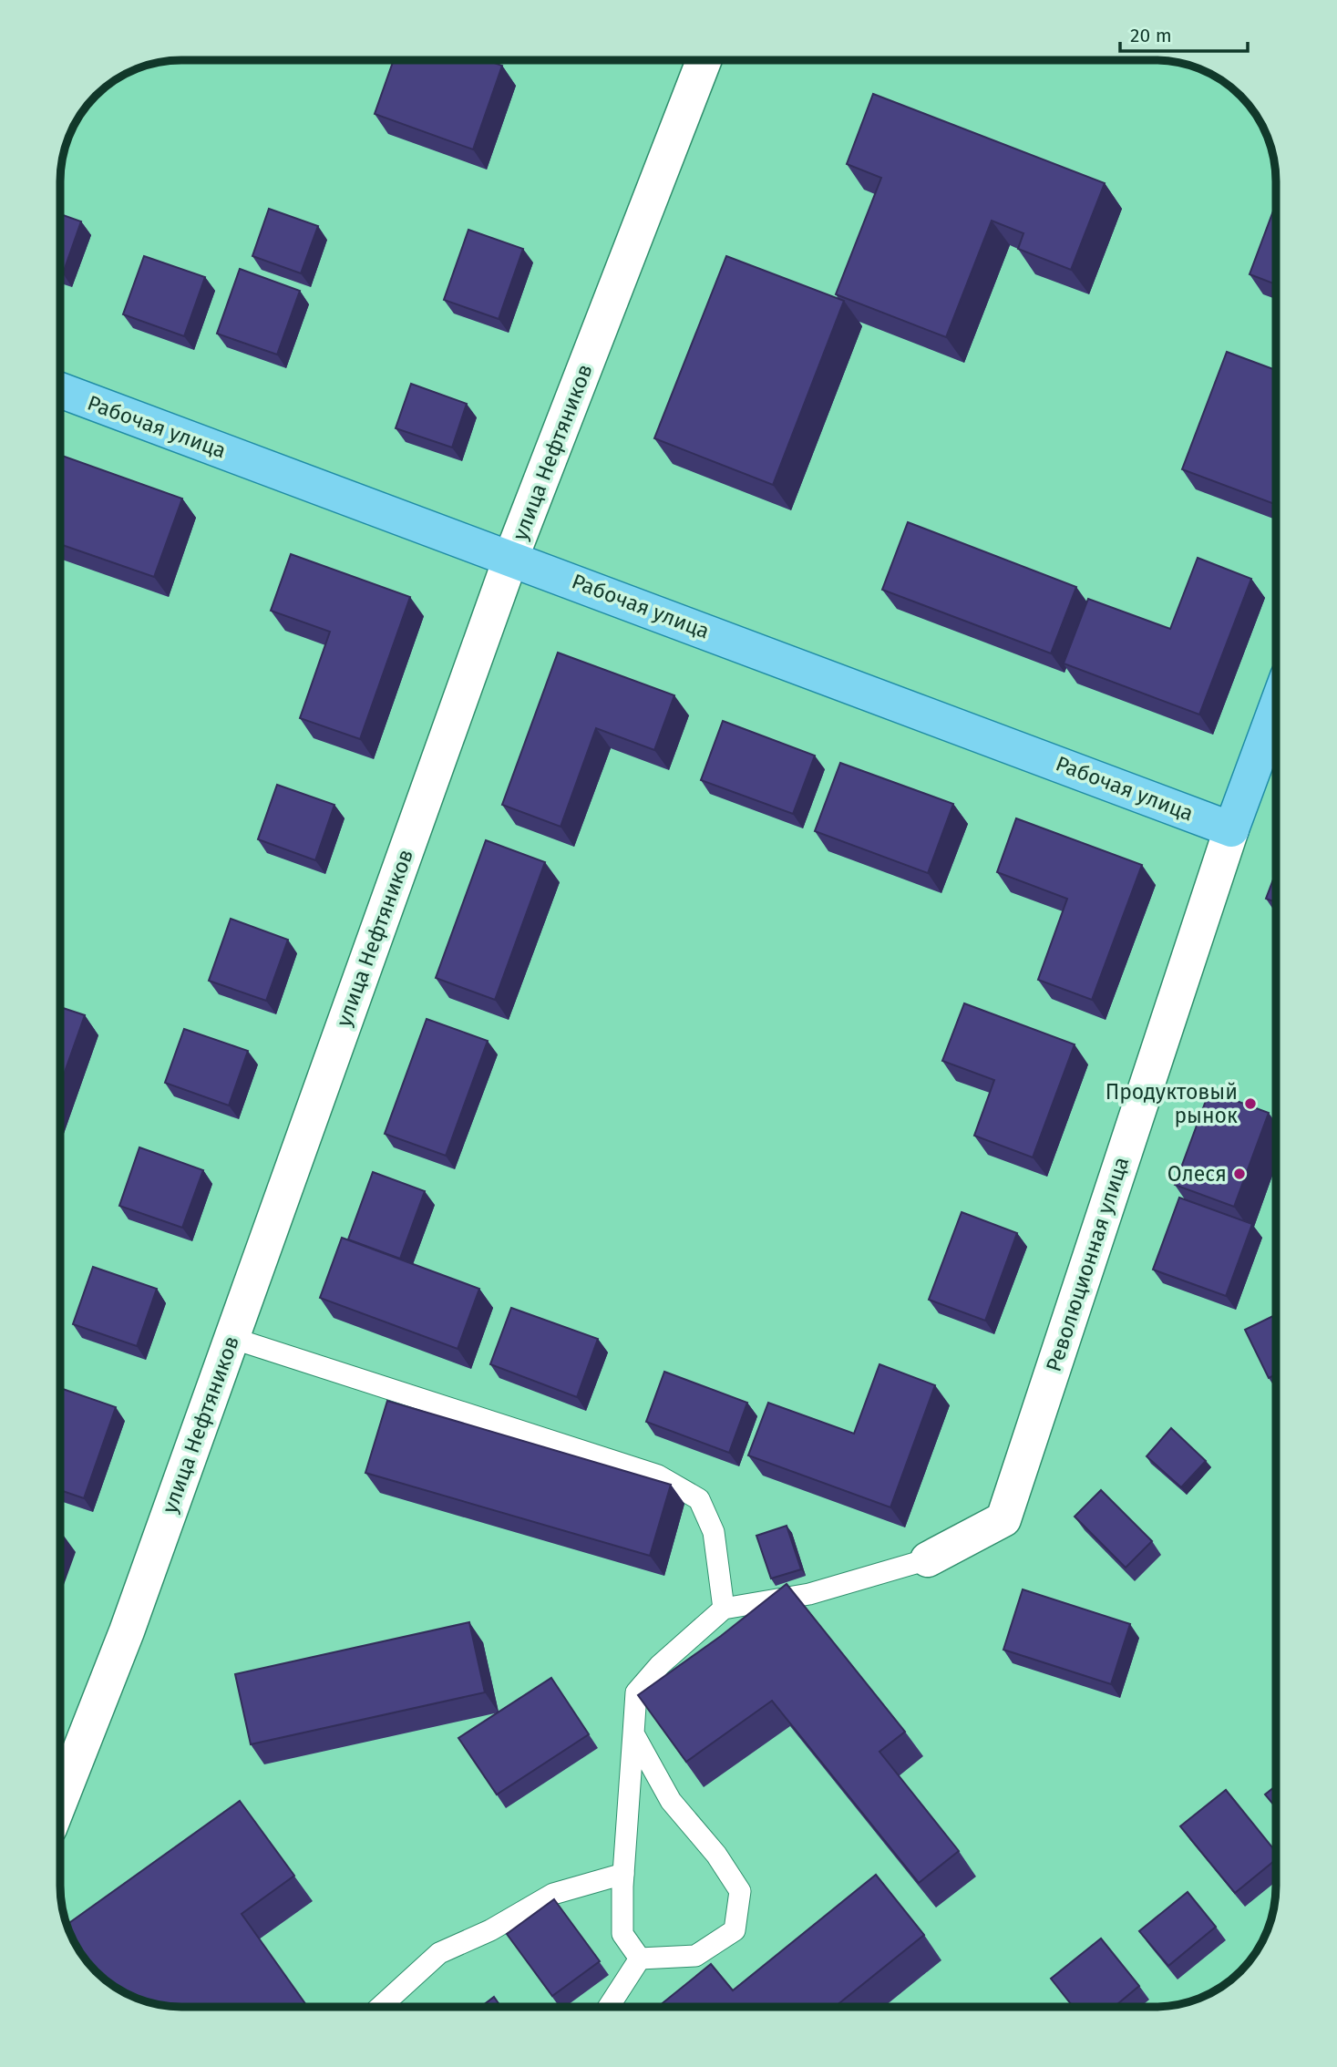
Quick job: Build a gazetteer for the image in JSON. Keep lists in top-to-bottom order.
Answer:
{
  "streets": {
    "main road": ["Рабочая улица", "Революционная улица"],
    "street": ["улица Нефтяников"]
  },
  "crossings": [
    ["Рабочая улица", "улица Нефтяников"],
    ["Рабочая улица", "Революционная улица"]
  ],
  "places": ["Продуктовый рынок", "Олеся"],
  "scale_bar": "20 m"
}
